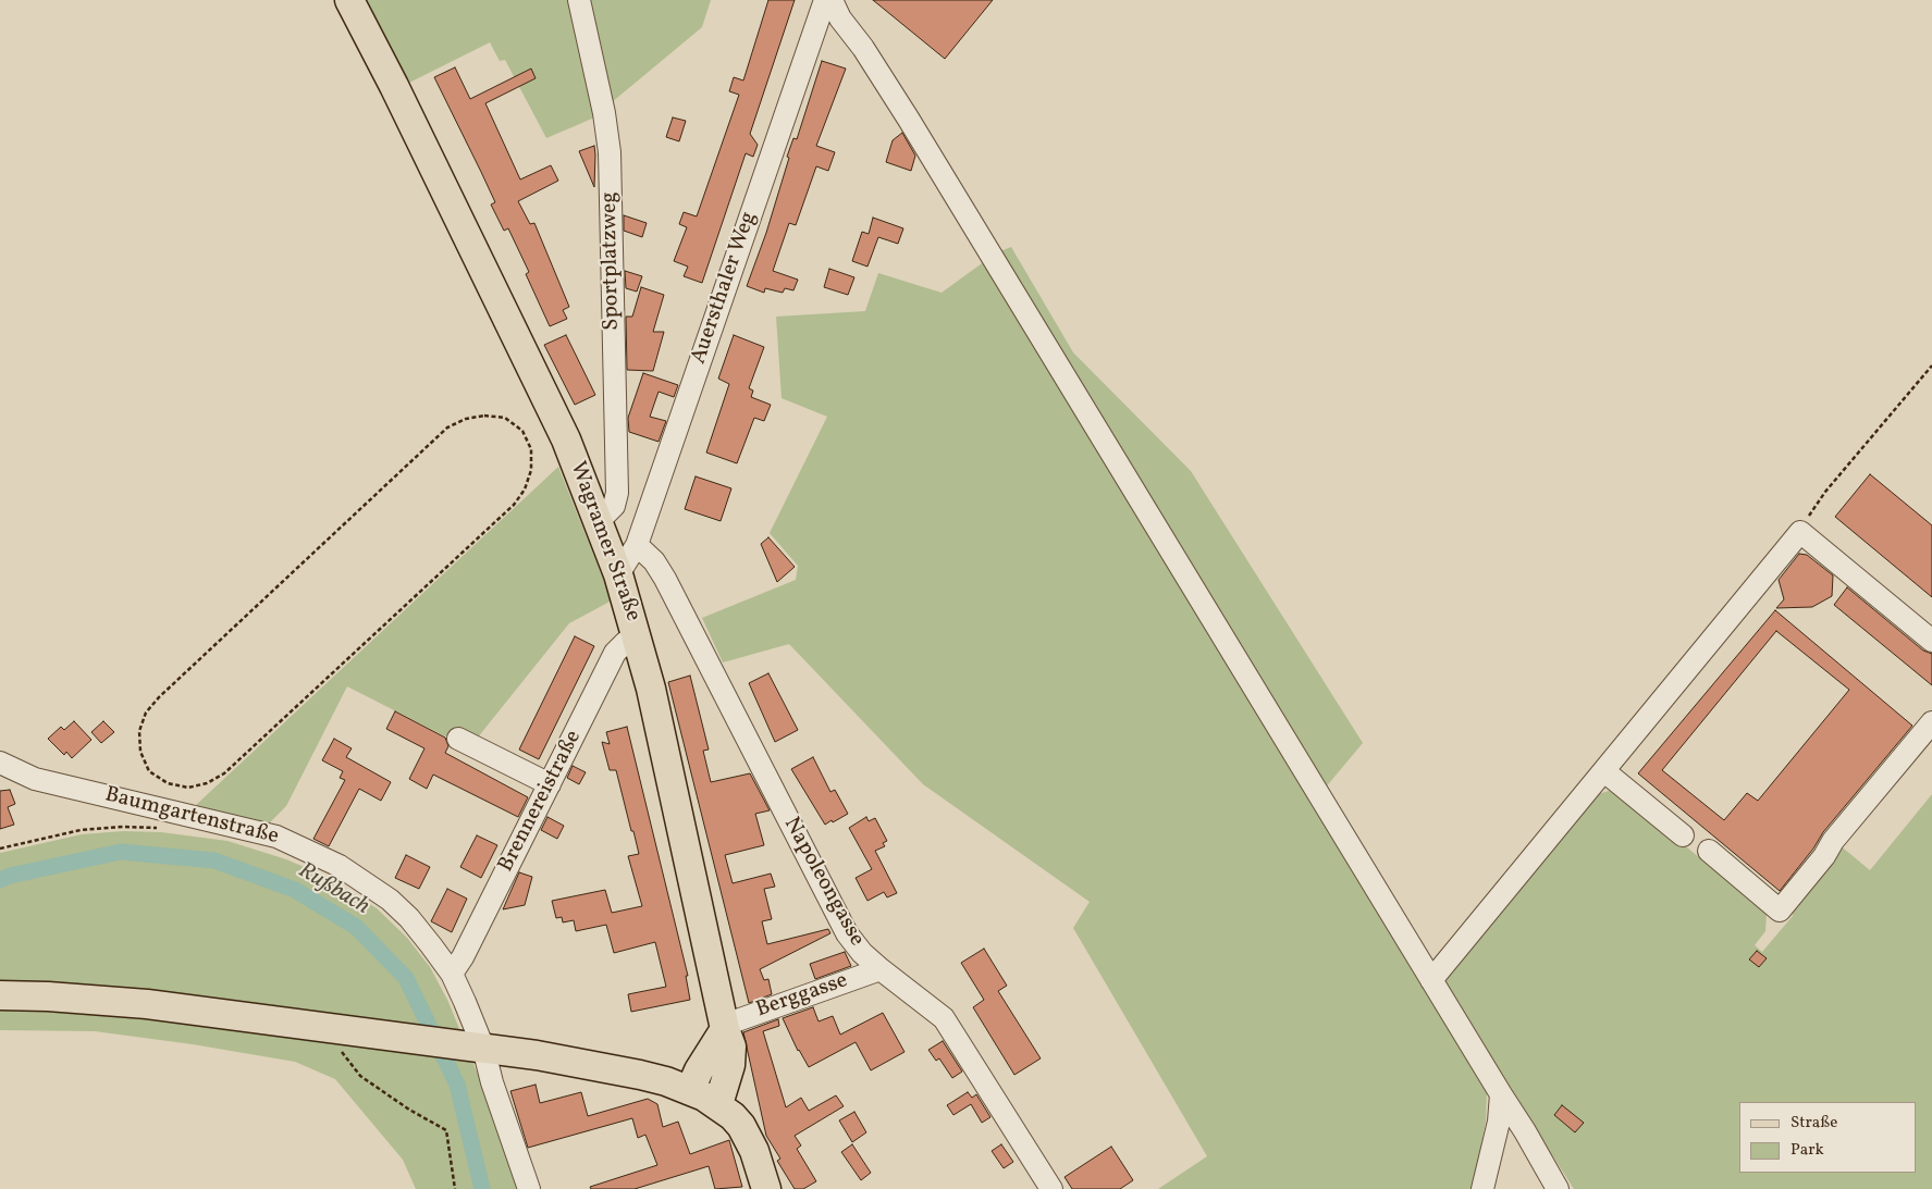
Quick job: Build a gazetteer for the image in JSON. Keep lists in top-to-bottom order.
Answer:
{
  "streets": {
    "main road": ["Wagramer Straße"],
    "street": [
      "Sportplatzweg",
      "Auersthaler Weg",
      "Brennereistraße",
      "Baumgartenstraße",
      "Napoleongasse",
      "Berggasse"
    ]
  },
  "crossings": [
    ["Sportplatzweg", "Wagramer Straße"],
    ["Auersthaler Weg", "Wagramer Straße"],
    ["Auersthaler Weg", "Napoleongasse"],
    ["Wagramer Straße", "Brennereistraße"],
    ["Wagramer Straße", "Berggasse"],
    ["Brennereistraße", "Baumgartenstraße"],
    ["Napoleongasse", "Berggasse"]
  ],
  "water": ["Rußbach"],
  "legend": ["Straße", "Park"]
}
